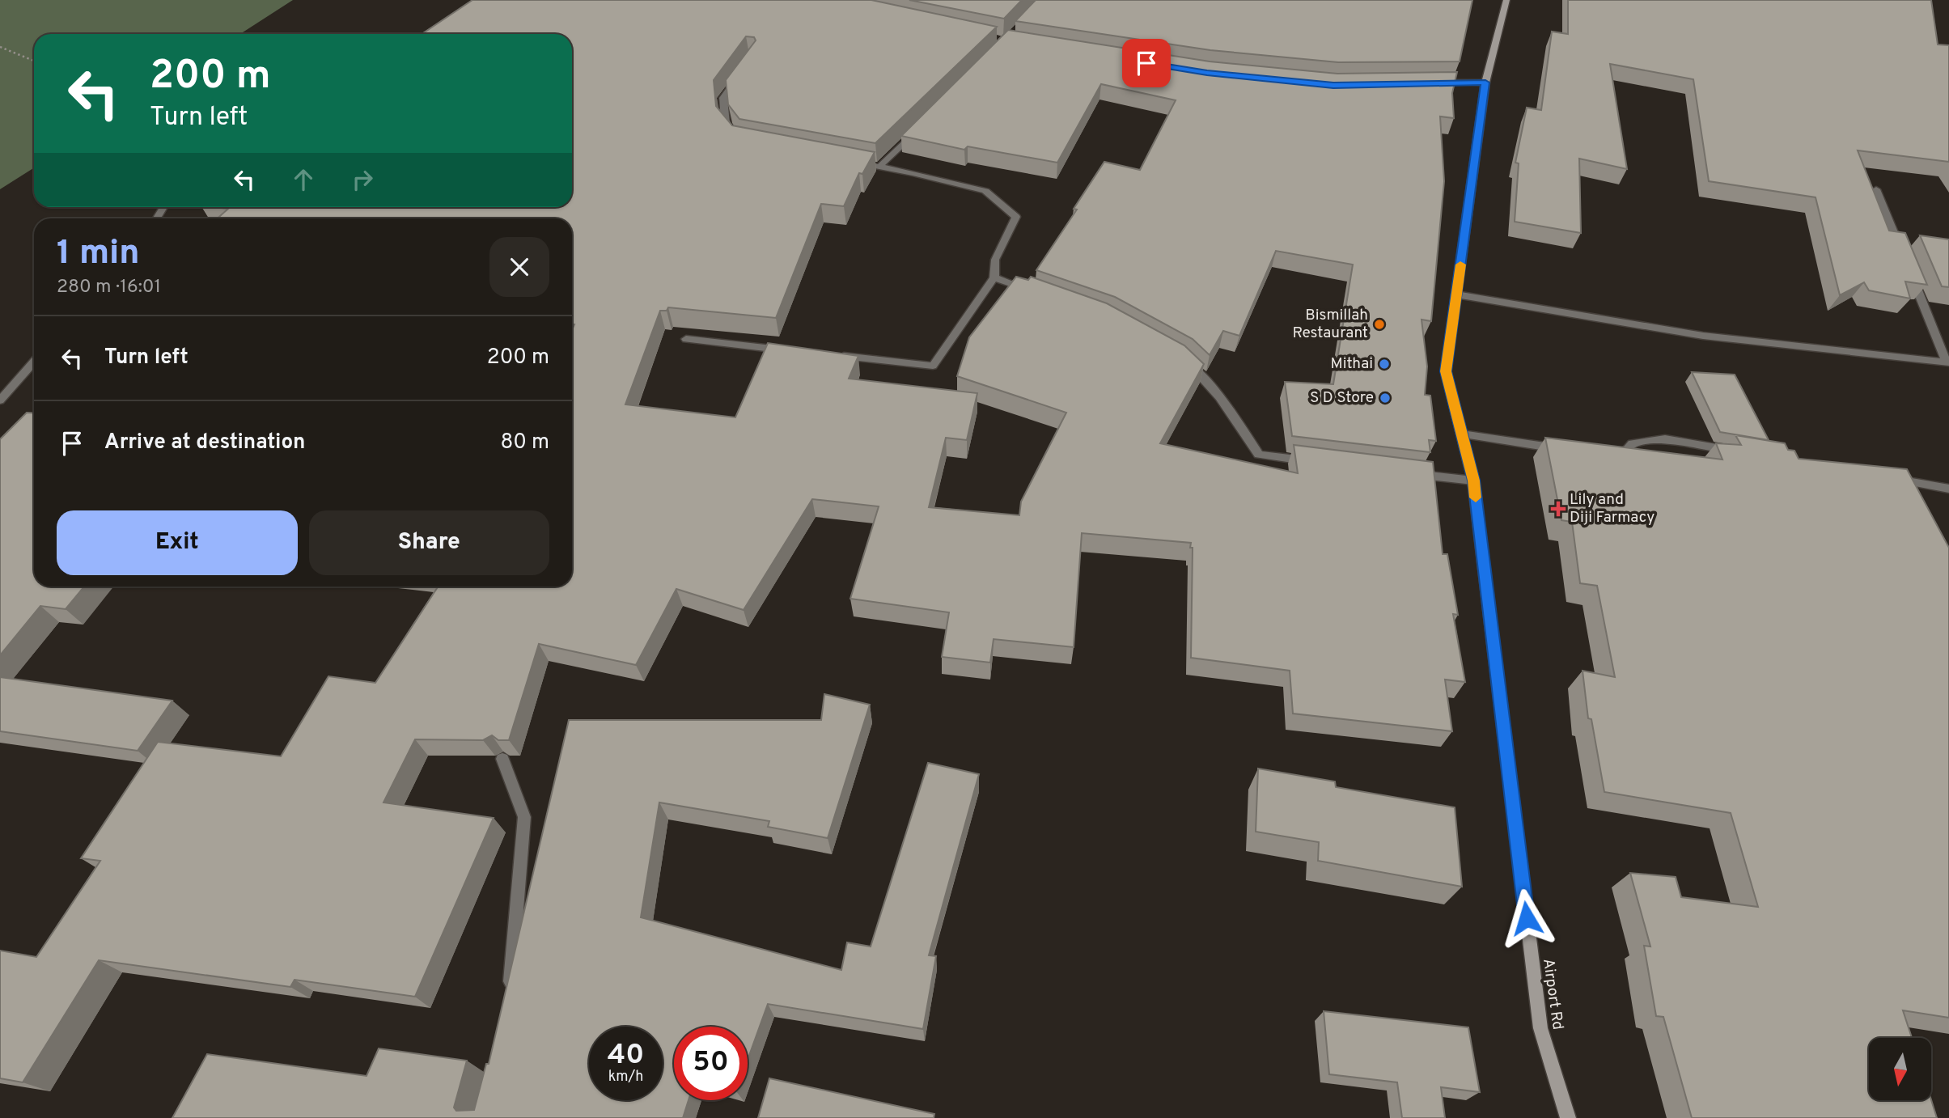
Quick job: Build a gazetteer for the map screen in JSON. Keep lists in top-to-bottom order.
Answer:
{
  "streets": {
    "main road": ["Airport Rd"]
  },
  "places": {
    "other": ["Bismillah Restaurant", "Mithai", "S D Store"],
    "health": ["Lily and Diji Farmacy"]
  },
  "north": "bottom",
  "page": {
    "turn": ["200 m", "Turn left"],
    "heading": ["1 min", "280 m · 16:01"],
    "list": [
      {
        "name": "Turn left",
        "value": "200 m"
      },
      {
        "name": "Arrive at destination",
        "value": "80 m"
      }
    ],
    "buttons": ["Exit", "Share"],
    "speed": "40 km/h",
    "limit": "50"
  }
}
